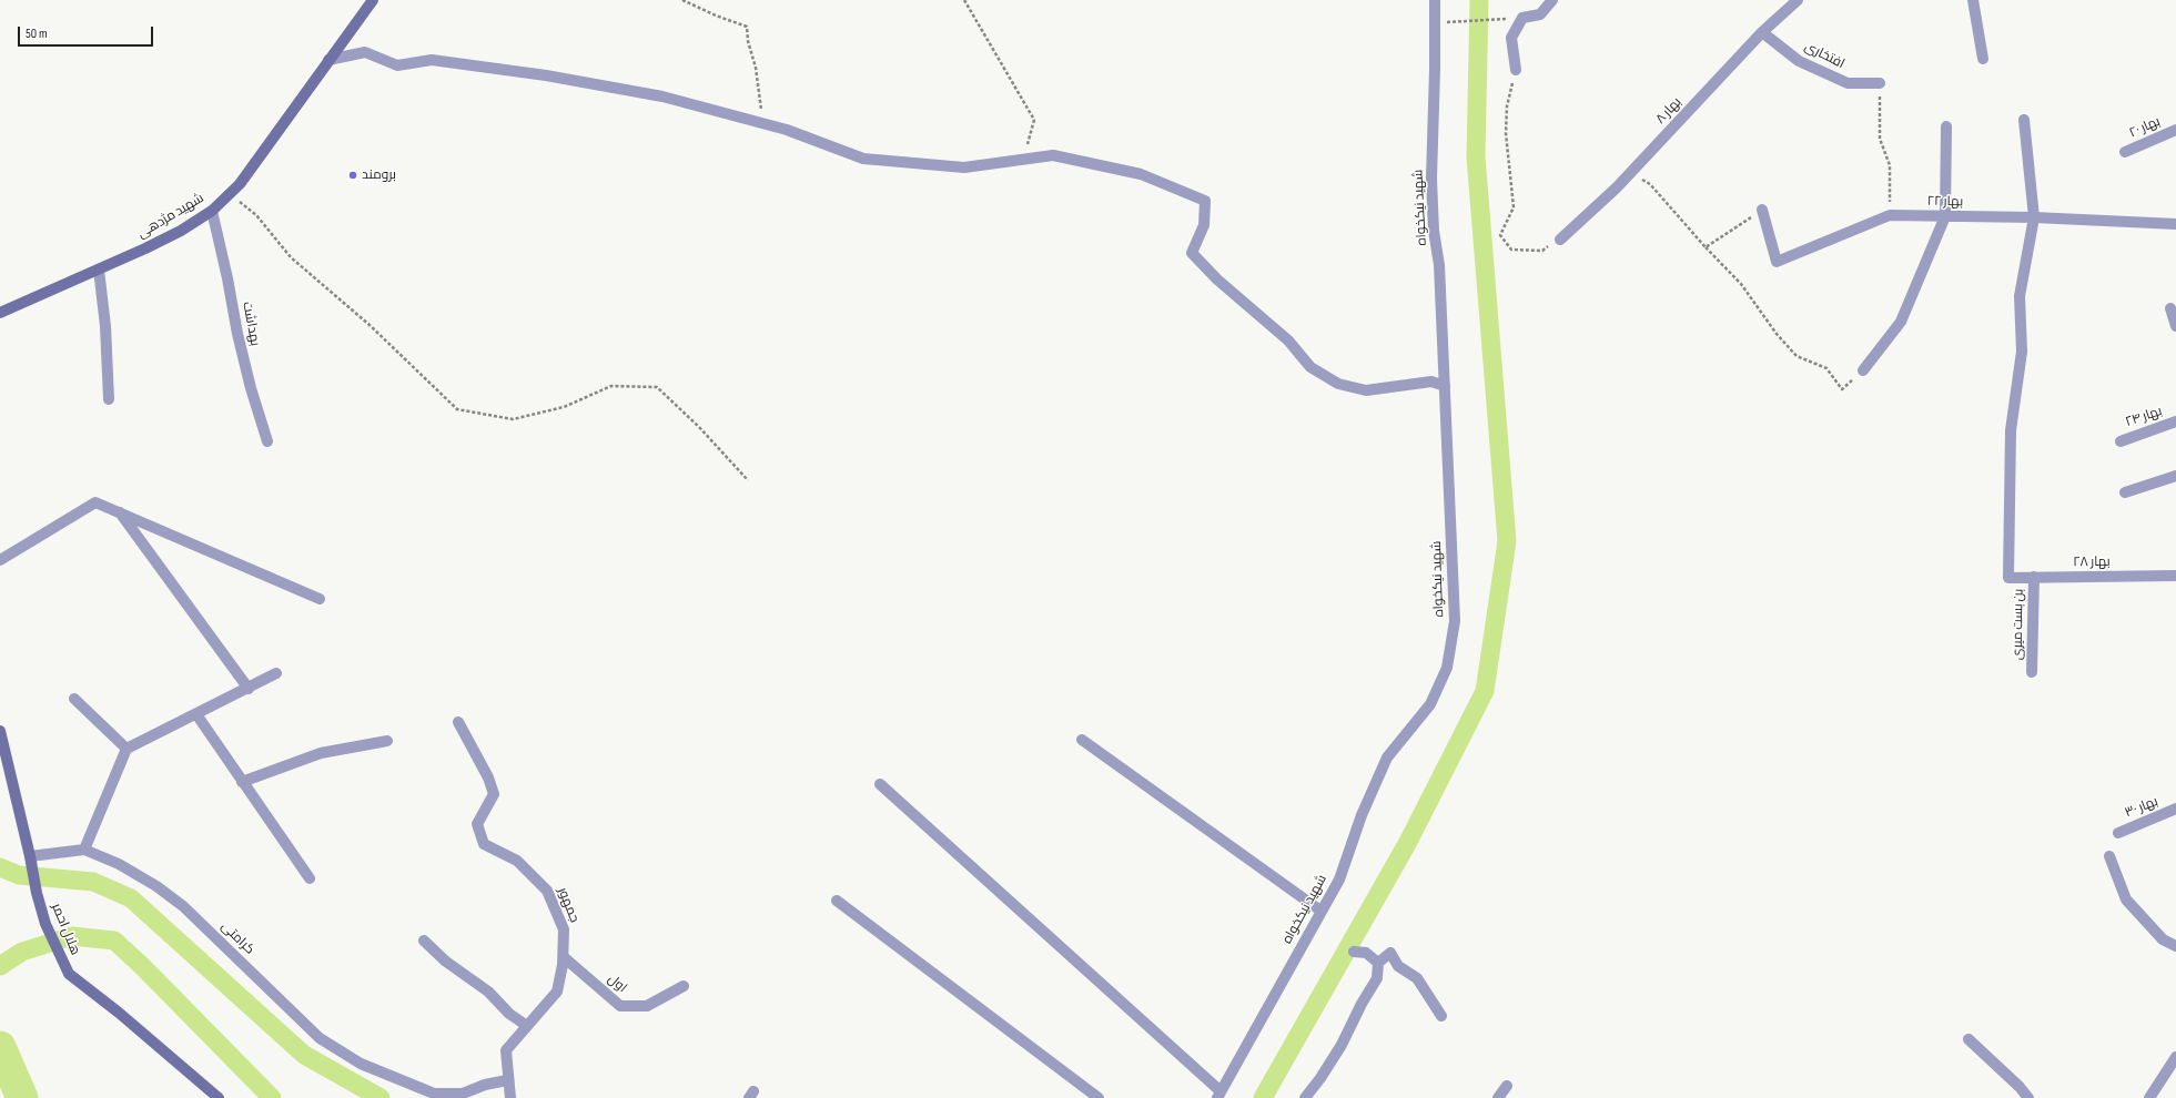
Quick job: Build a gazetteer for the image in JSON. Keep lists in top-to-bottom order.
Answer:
{
  "streets": {
    "main road": ["شهید مژدهی", "هلال احمر"],
    "street": [
      "افتخاری",
      "بهار ۸",
      "بهار ۲۰",
      "بهار ۲۲",
      "شهید نیکخواه",
      "بهداشت",
      "بهار ۲۴",
      "بهار ۲۸",
      "بن بست میری",
      "بهار ۳۰",
      "جمهور",
      "کرامتی",
      "اول"
    ]
  },
  "crossings": [
    ["افتخاری", "بهار ۸"],
    ["بهار ۲۲", "بهار ۲۸"],
    ["شهید مژدهی", "بهداشت"],
    ["بهار ۲۸", "بن بست میری"],
    ["جمهور", "کرامتی"],
    ["جمهور", "اول"]
  ],
  "places": ["برومند"],
  "scale_bar": "50 m"
}
